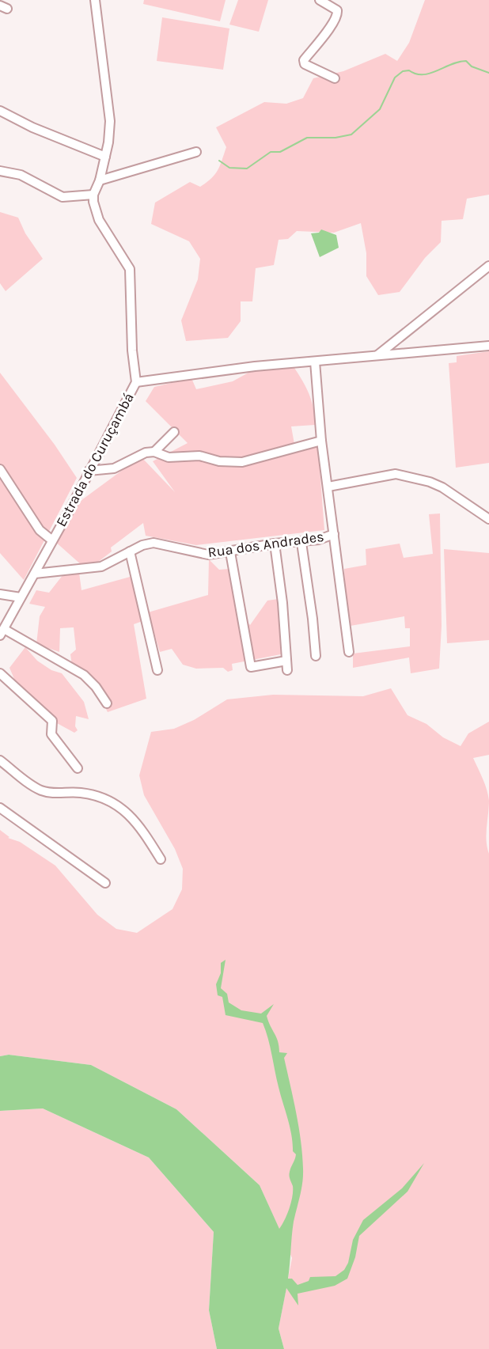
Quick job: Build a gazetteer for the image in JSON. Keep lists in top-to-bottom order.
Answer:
{
  "streets": {
    "street": ["Estrada do Curuçambá", "Rua dos Andrades"]
  },
  "crossings": [
    ["Estrada do Curuçambá", "Rua dos Andrades"]
  ]
}
